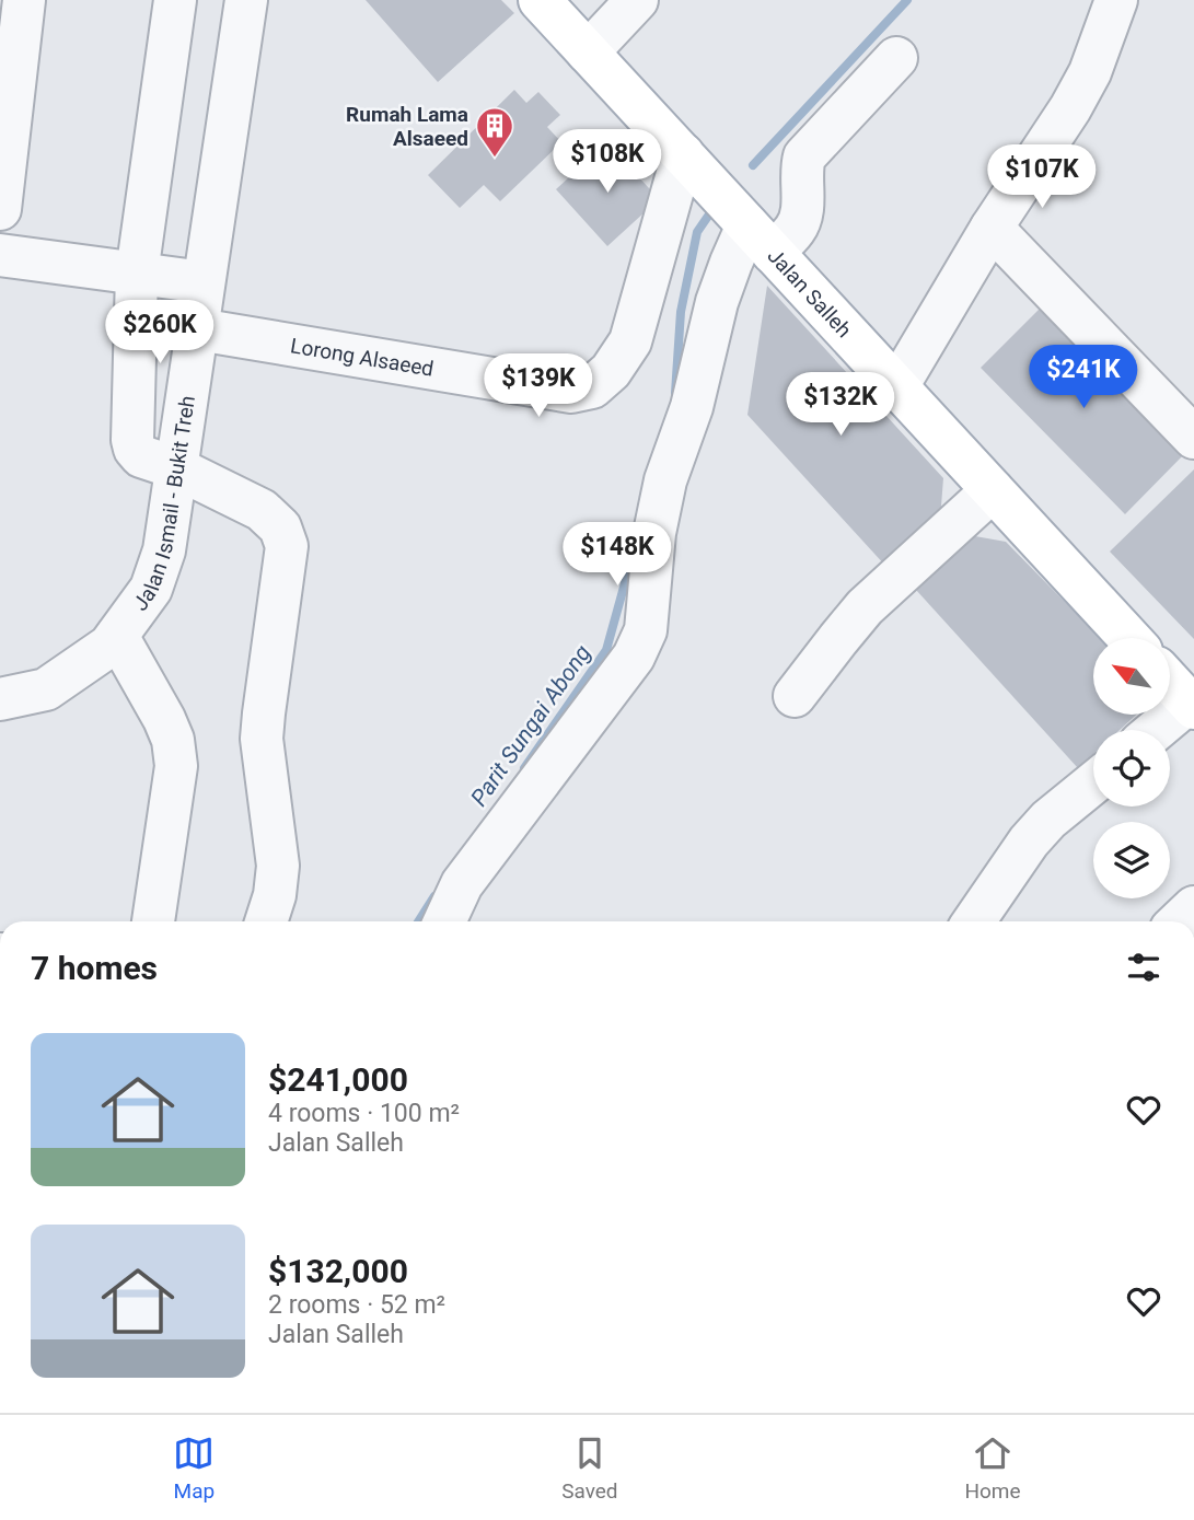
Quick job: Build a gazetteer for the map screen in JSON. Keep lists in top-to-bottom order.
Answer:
{
  "streets": {
    "main road": ["Jalan Salleh"],
    "street": ["Lorong Alsaeed", "Jalan Ismail - Bukit Treh"]
  },
  "crossings": [
    ["Jalan Salleh", "Lorong Alsaeed"],
    ["Lorong Alsaeed", "Jalan Ismail - Bukit Treh"]
  ],
  "water": ["Parit Sungai Abong"],
  "places": {
    "building": ["Rumah Lama Alsaeed"]
  },
  "north": "top left",
  "page": {
    "price": [
      "$108K",
      "$107K",
      "$260K",
      "$241K",
      "$139K",
      "$132K",
      "$148K"
    ],
    "heading": "7 homes",
    "list": [
      {
        "name": "$241,000",
        "note": "4 rooms · 100 m² · Jalan Salleh"
      },
      {
        "name": "$132,000",
        "note": "2 rooms · 52 m² · Jalan Salleh"
      }
    ],
    "tabs": ["Map", "Saved", "Home"]
  }
}
